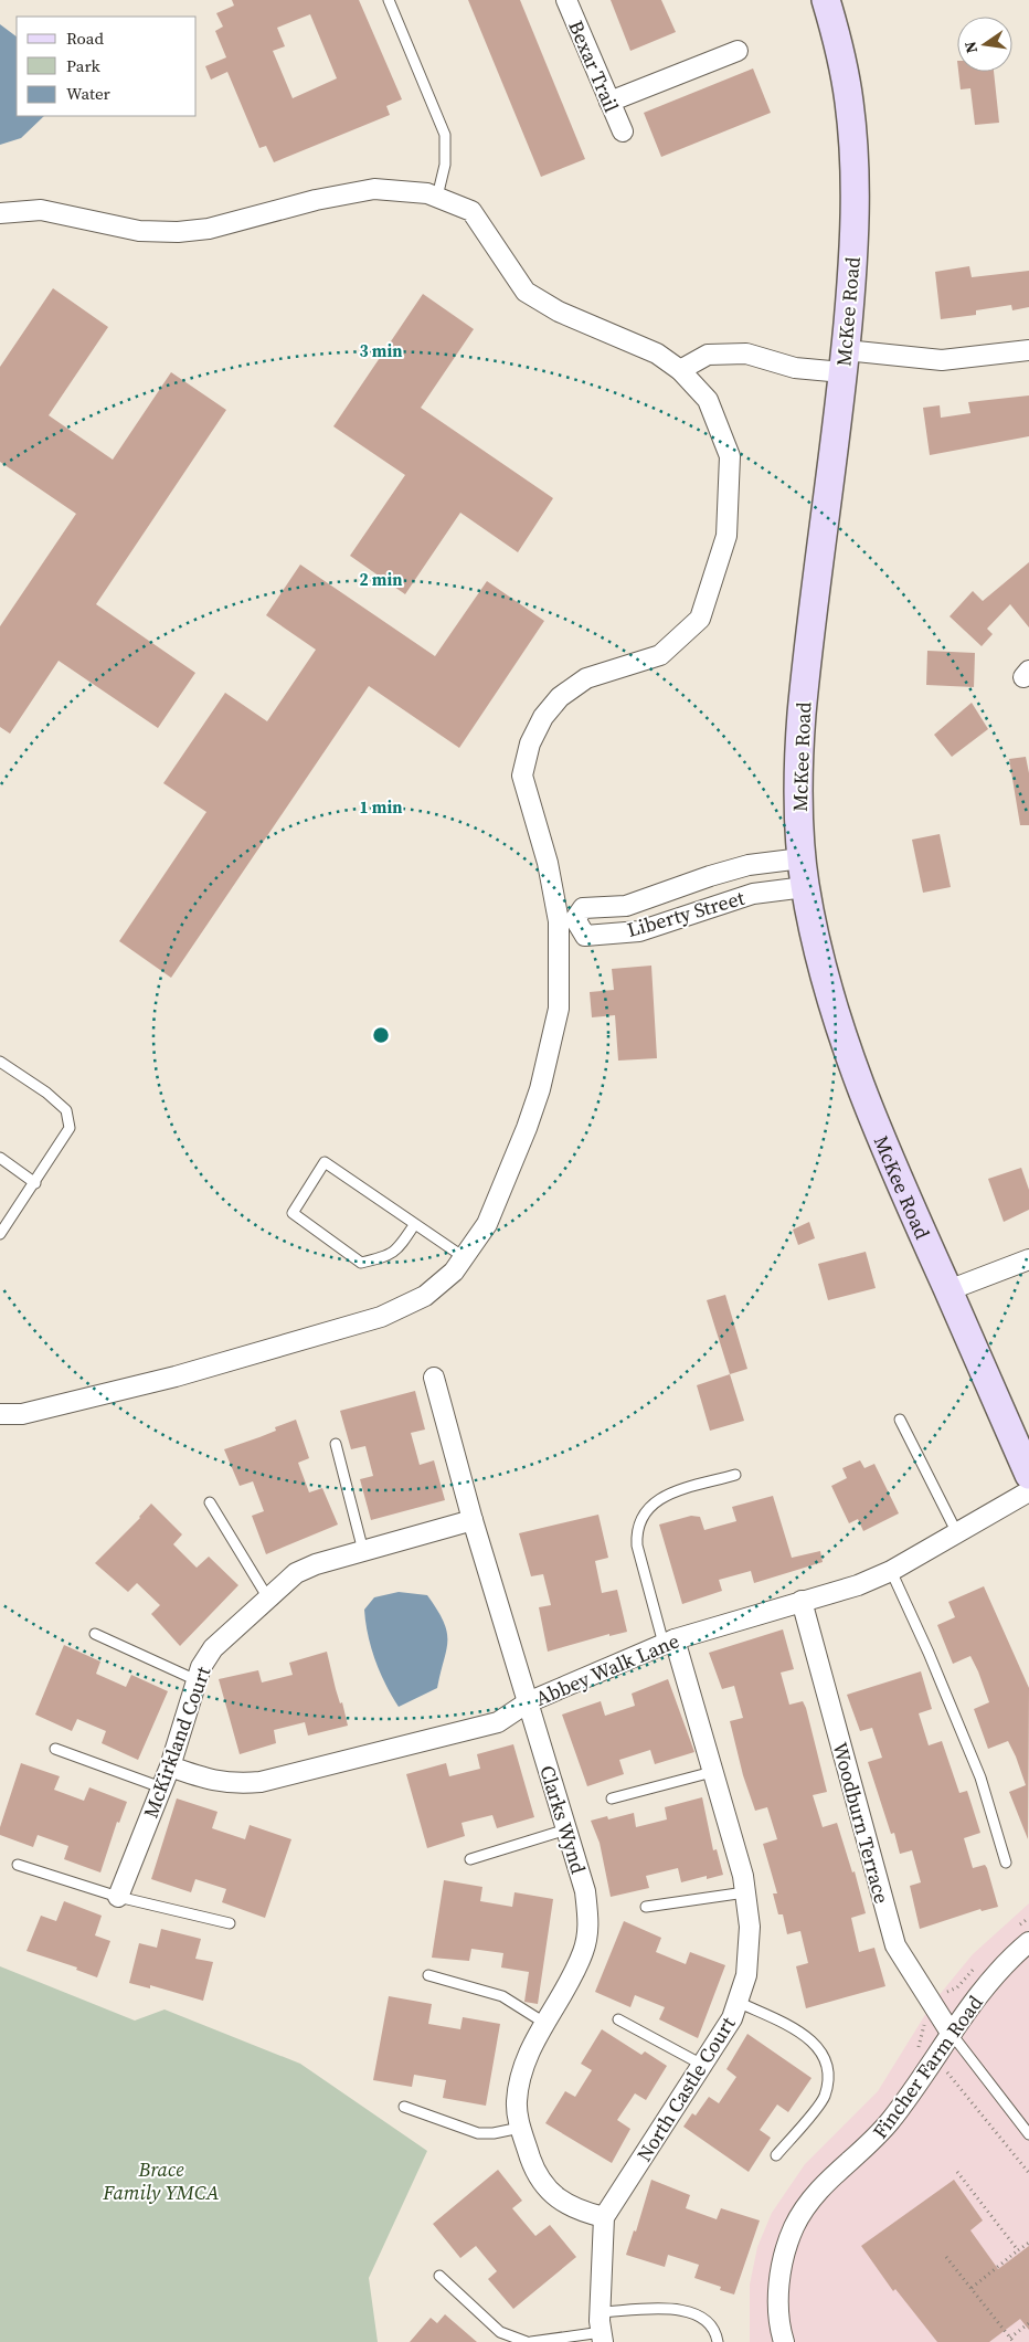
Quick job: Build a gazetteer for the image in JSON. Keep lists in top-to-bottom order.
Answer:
{
  "streets": {
    "street": [
      "Bexar Trail",
      "McKee Road",
      "Liberty Street",
      "Abbey Walk Lane",
      "McKirkland Court",
      "Clarks Wynd",
      "Woodburn Terrace",
      "Fincher Farm Road",
      "North Castle Court"
    ]
  },
  "crossings": [
    ["McKee Road", "Liberty Street"],
    ["Abbey Walk Lane", "McKirkland Court"],
    ["Abbey Walk Lane", "Clarks Wynd"],
    ["Abbey Walk Lane", "Woodburn Terrace"],
    ["Abbey Walk Lane", "North Castle Court"],
    ["McKirkland Court", "Clarks Wynd"],
    ["Clarks Wynd", "North Castle Court"],
    ["Woodburn Terrace", "Fincher Farm Road"]
  ],
  "parks": ["Brace Family YMCA"],
  "legend": ["Road", "Park", "Water"],
  "north": "left",
  "rings": ["3 min", "2 min", "1 min"]
}
